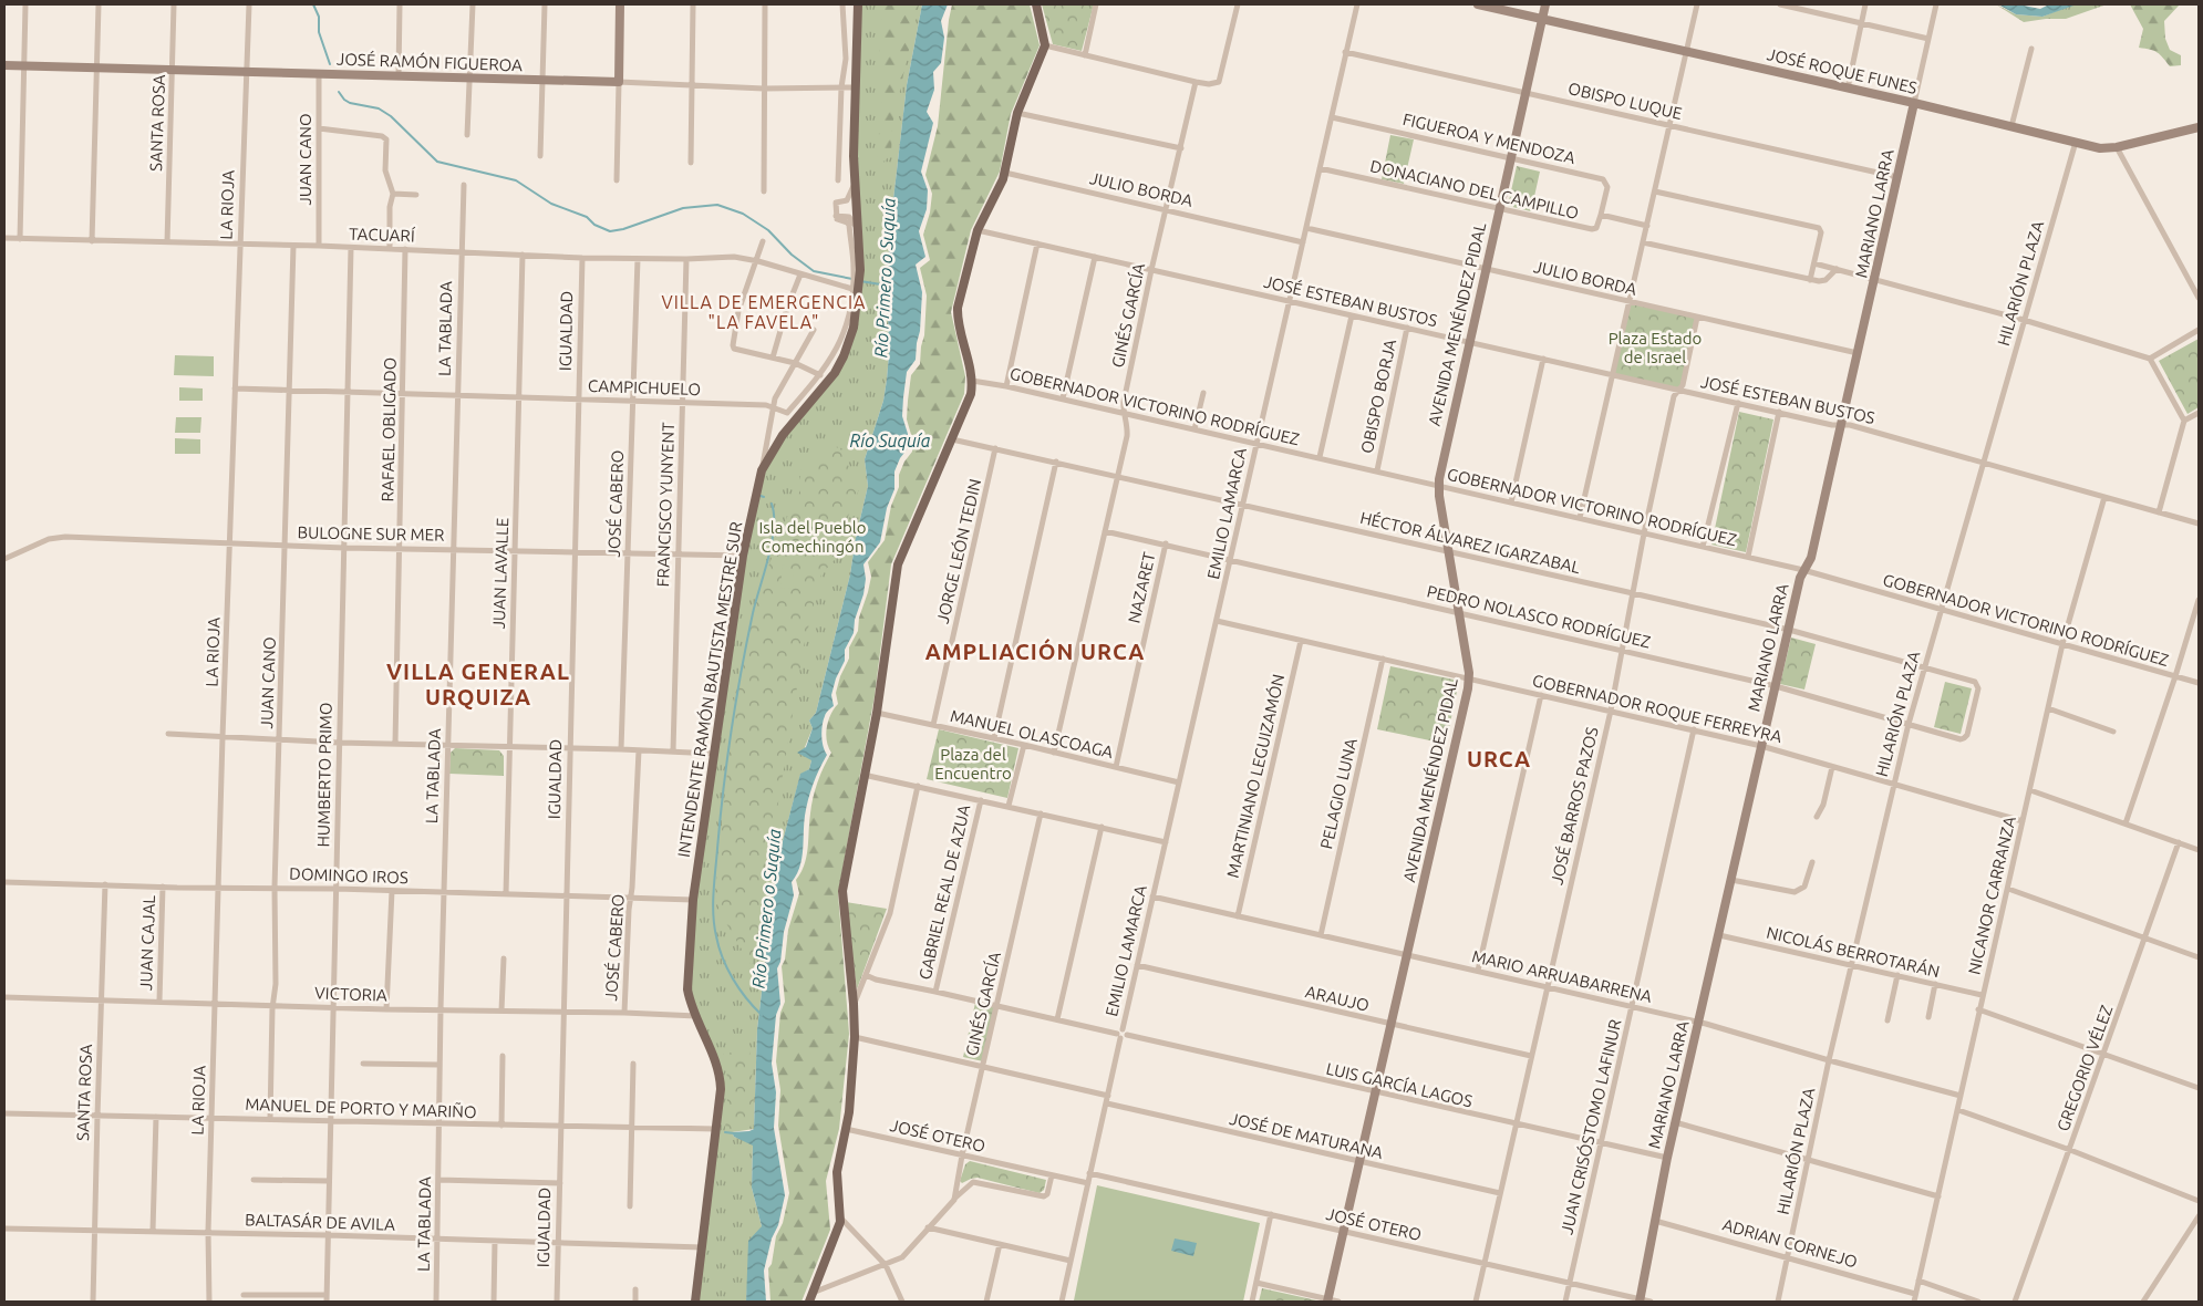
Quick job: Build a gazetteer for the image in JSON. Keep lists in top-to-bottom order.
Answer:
{
  "streets": {
    "main road": [
      "JOSÉ RAMÓN FIGUEROA",
      "JOSÉ ROQUE FUNES",
      "MARIANO LARRA",
      "AVENIDA MENÉNDEZ PIDAL",
      "INTENDENTE RAMÓN BAUTISTA MESTRE SUR"
    ],
    "street": [
      "OBISPO LUQUE",
      "SANTA ROSA",
      "FIGUEROA Y MENDOZA",
      "JUAN CANO",
      "JULIO BORDA",
      "DONACIANO DEL CAMPILLO",
      "LA RIOJA",
      "TACUARÍ",
      "HILARIÓN PLAZA",
      "JOSÉ ESTEBAN BUSTOS",
      "GINÉS GARCÍA",
      "LA TABLADA",
      "IGUALDAD",
      "CAMPICHUELO",
      "OBISPO BORJA",
      "GOBERNADOR VICTORINO RODRÍGUEZ",
      "RAFAEL OBLIGADO",
      "JOSÉ CABERO",
      "FRANCISCO YUNYENT",
      "EMILIO LAMARCA",
      "BULOGNE SUR MER",
      "HÉCTOR ÁLVAREZ IGARZABAL",
      "JORGE LEÓN TEDIN",
      "JUAN LAVALLE",
      "NAZARET",
      "PEDRO NOLASCO RODRÍGUEZ",
      "GOBERNADOR ROQUE FERREYRA",
      "MANUEL OLASCOAGA",
      "HUMBERTO PRIMO",
      "MARTINIANO LEGUIZAMÓN",
      "PELAGIO LUNA",
      "JOSÉ BARROS PAZOS",
      "DOMINGO IROS",
      "GABRIEL REAL DE AZUA",
      "NICANOR CARRANZA",
      "JUAN CAJAL",
      "NICOLÁS BERROTARÁN",
      "MARIO ARRUABARRENA",
      "VICTORIA",
      "ARAUJO",
      "GREGORIO VÉLEZ",
      "LUIS GARCÍA LAGOS",
      "MANUEL DE PORTO Y MARIÑO",
      "JUAN CRISÓSTOMO LAFINUR",
      "JOSÉ OTERO",
      "JOSÉ DE MATURANA",
      "BALTASÁR DE AVILA",
      "ADRIAN CORNEJO"
    ]
  },
  "crossings": [
    ["JOSÉ RAMÓN FIGUEROA", "SANTA ROSA"],
    ["JOSÉ RAMÓN FIGUEROA", "JUAN CANO"],
    ["JOSÉ RAMÓN FIGUEROA", "LA RIOJA"],
    ["JOSÉ RAMÓN FIGUEROA", "INTENDENTE RAMÓN BAUTISTA MESTRE SUR"],
    ["JOSÉ ROQUE FUNES", "MARIANO LARRA"],
    ["JOSÉ ROQUE FUNES", "HILARIÓN PLAZA"],
    ["JOSÉ ROQUE FUNES", "AVENIDA MENÉNDEZ PIDAL"],
    ["OBISPO LUQUE", "MARIANO LARRA"],
    ["OBISPO LUQUE", "AVENIDA MENÉNDEZ PIDAL"],
    ["OBISPO LUQUE", "EMILIO LAMARCA"],
    ["SANTA ROSA", "TACUARÍ"],
    ["SANTA ROSA", "DOMINGO IROS"],
    ["SANTA ROSA", "VICTORIA"],
    ["SANTA ROSA", "MANUEL DE PORTO Y MARIÑO"],
    ["SANTA ROSA", "BALTASÁR DE AVILA"],
    ["FIGUEROA Y MENDOZA", "DONACIANO DEL CAMPILLO"],
    ["FIGUEROA Y MENDOZA", "AVENIDA MENÉNDEZ PIDAL"],
    ["FIGUEROA Y MENDOZA", "EMILIO LAMARCA"],
    ["JUAN CANO", "TACUARÍ"],
    ["JUAN CANO", "CAMPICHUELO"],
    ["JUAN CANO", "BULOGNE SUR MER"],
    ["JUAN CANO", "DOMINGO IROS"],
    ["JUAN CANO", "VICTORIA"],
    ["JUAN CANO", "MANUEL DE PORTO Y MARIÑO"],
    ["JULIO BORDA", "MARIANO LARRA"],
    ["JULIO BORDA", "GINÉS GARCÍA"],
    ["JULIO BORDA", "AVENIDA MENÉNDEZ PIDAL"],
    ["JULIO BORDA", "EMILIO LAMARCA"],
    ["JULIO BORDA", "JOSÉ BARROS PAZOS"],
    ["DONACIANO DEL CAMPILLO", "AVENIDA MENÉNDEZ PIDAL"],
    ["DONACIANO DEL CAMPILLO", "EMILIO LAMARCA"],
    ["LA RIOJA", "TACUARÍ"],
    ["LA RIOJA", "CAMPICHUELO"],
    ["LA RIOJA", "BULOGNE SUR MER"],
    ["LA RIOJA", "DOMINGO IROS"],
    ["LA RIOJA", "VICTORIA"],
    ["LA RIOJA", "MANUEL DE PORTO Y MARIÑO"],
    ["LA RIOJA", "BALTASÁR DE AVILA"],
    ["MARIANO LARRA", "JOSÉ ESTEBAN BUSTOS"],
    ["MARIANO LARRA", "GOBERNADOR VICTORINO RODRÍGUEZ"],
    ["MARIANO LARRA", "HÉCTOR ÁLVAREZ IGARZABAL"],
    ["MARIANO LARRA", "PEDRO NOLASCO RODRÍGUEZ"],
    ["MARIANO LARRA", "GOBERNADOR ROQUE FERREYRA"],
    ["MARIANO LARRA", "NICOLÁS BERROTARÁN"],
    ["MARIANO LARRA", "MARIO ARRUABARRENA"],
    ["MARIANO LARRA", "LUIS GARCÍA LAGOS"],
    ["MARIANO LARRA", "JOSÉ OTERO"],
    ["MARIANO LARRA", "ADRIAN CORNEJO"],
    ["TACUARÍ", "LA TABLADA"],
    ["TACUARÍ", "IGUALDAD"],
    ["TACUARÍ", "RAFAEL OBLIGADO"],
    ["TACUARÍ", "JOSÉ CABERO"],
    ["TACUARÍ", "FRANCISCO YUNYENT"],
    ["TACUARÍ", "JUAN LAVALLE"],
    ["TACUARÍ", "INTENDENTE RAMÓN BAUTISTA MESTRE SUR"],
    ["TACUARÍ", "HUMBERTO PRIMO"],
    ["HILARIÓN PLAZA", "JOSÉ ESTEBAN BUSTOS"],
    ["HILARIÓN PLAZA", "GOBERNADOR VICTORINO RODRÍGUEZ"],
    ["HILARIÓN PLAZA", "HÉCTOR ÁLVAREZ IGARZABAL"],
    ["HILARIÓN PLAZA", "PEDRO NOLASCO RODRÍGUEZ"],
    ["HILARIÓN PLAZA", "GOBERNADOR ROQUE FERREYRA"],
    ["HILARIÓN PLAZA", "NICOLÁS BERROTARÁN"],
    ["HILARIÓN PLAZA", "MARIO ARRUABARRENA"],
    ["HILARIÓN PLAZA", "ADRIAN CORNEJO"],
    ["JOSÉ ESTEBAN BUSTOS", "GINÉS GARCÍA"],
    ["JOSÉ ESTEBAN BUSTOS", "AVENIDA MENÉNDEZ PIDAL"],
    ["JOSÉ ESTEBAN BUSTOS", "OBISPO BORJA"],
    ["JOSÉ ESTEBAN BUSTOS", "EMILIO LAMARCA"],
    ["JOSÉ ESTEBAN BUSTOS", "JOSÉ BARROS PAZOS"],
    ["JOSÉ ESTEBAN BUSTOS", "NICANOR CARRANZA"],
    ["GINÉS GARCÍA", "GOBERNADOR VICTORINO RODRÍGUEZ"],
    ["GINÉS GARCÍA", "HÉCTOR ÁLVAREZ IGARZABAL"],
    ["GINÉS GARCÍA", "PEDRO NOLASCO RODRÍGUEZ"],
    ["GINÉS GARCÍA", "MANUEL OLASCOAGA"],
    ["GINÉS GARCÍA", "JOSÉ OTERO"],
    ["AVENIDA MENÉNDEZ PIDAL", "GOBERNADOR VICTORINO RODRÍGUEZ"],
    ["AVENIDA MENÉNDEZ PIDAL", "HÉCTOR ÁLVAREZ IGARZABAL"],
    ["AVENIDA MENÉNDEZ PIDAL", "PEDRO NOLASCO RODRÍGUEZ"],
    ["AVENIDA MENÉNDEZ PIDAL", "GOBERNADOR ROQUE FERREYRA"],
    ["AVENIDA MENÉNDEZ PIDAL", "MARIO ARRUABARRENA"],
    ["AVENIDA MENÉNDEZ PIDAL", "ARAUJO"],
    ["AVENIDA MENÉNDEZ PIDAL", "LUIS GARCÍA LAGOS"],
    ["AVENIDA MENÉNDEZ PIDAL", "JOSÉ OTERO"],
    ["AVENIDA MENÉNDEZ PIDAL", "JOSÉ DE MATURANA"],
    ["LA TABLADA", "CAMPICHUELO"],
    ["LA TABLADA", "BULOGNE SUR MER"],
    ["LA TABLADA", "DOMINGO IROS"],
    ["LA TABLADA", "VICTORIA"],
    ["LA TABLADA", "MANUEL DE PORTO Y MARIÑO"],
    ["LA TABLADA", "BALTASÁR DE AVILA"],
    ["IGUALDAD", "CAMPICHUELO"],
    ["IGUALDAD", "BULOGNE SUR MER"],
    ["IGUALDAD", "DOMINGO IROS"],
    ["IGUALDAD", "VICTORIA"],
    ["IGUALDAD", "MANUEL DE PORTO Y MARIÑO"],
    ["IGUALDAD", "BALTASÁR DE AVILA"],
    ["CAMPICHUELO", "RAFAEL OBLIGADO"],
    ["CAMPICHUELO", "JOSÉ CABERO"],
    ["CAMPICHUELO", "FRANCISCO YUNYENT"],
    ["CAMPICHUELO", "JUAN LAVALLE"],
    ["CAMPICHUELO", "HUMBERTO PRIMO"],
    ["OBISPO BORJA", "GOBERNADOR VICTORINO RODRÍGUEZ"],
    ["GOBERNADOR VICTORINO RODRÍGUEZ", "EMILIO LAMARCA"],
    ["GOBERNADOR VICTORINO RODRÍGUEZ", "JOSÉ BARROS PAZOS"],
    ["GOBERNADOR VICTORINO RODRÍGUEZ", "NICANOR CARRANZA"],
    ["RAFAEL OBLIGADO", "BULOGNE SUR MER"],
    ["JOSÉ CABERO", "BULOGNE SUR MER"],
    ["JOSÉ CABERO", "DOMINGO IROS"],
    ["JOSÉ CABERO", "VICTORIA"],
    ["FRANCISCO YUNYENT", "BULOGNE SUR MER"],
    ["EMILIO LAMARCA", "HÉCTOR ÁLVAREZ IGARZABAL"],
    ["EMILIO LAMARCA", "PEDRO NOLASCO RODRÍGUEZ"],
    ["EMILIO LAMARCA", "GOBERNADOR ROQUE FERREYRA"],
    ["EMILIO LAMARCA", "MANUEL OLASCOAGA"],
    ["EMILIO LAMARCA", "MARIO ARRUABARRENA"],
    ["EMILIO LAMARCA", "ARAUJO"],
    ["EMILIO LAMARCA", "JOSÉ OTERO"],
    ["EMILIO LAMARCA", "JOSÉ DE MATURANA"],
    ["BULOGNE SUR MER", "JUAN LAVALLE"],
    ["BULOGNE SUR MER", "INTENDENTE RAMÓN BAUTISTA MESTRE SUR"],
    ["BULOGNE SUR MER", "HUMBERTO PRIMO"],
    ["HÉCTOR ÁLVAREZ IGARZABAL", "JORGE LEÓN TEDIN"],
    ["HÉCTOR ÁLVAREZ IGARZABAL", "PEDRO NOLASCO RODRÍGUEZ"],
    ["HÉCTOR ÁLVAREZ IGARZABAL", "JOSÉ BARROS PAZOS"],
    ["JORGE LEÓN TEDIN", "MANUEL OLASCOAGA"],
    ["JUAN LAVALLE", "DOMINGO IROS"],
    ["NAZARET", "PEDRO NOLASCO RODRÍGUEZ"],
    ["NAZARET", "MANUEL OLASCOAGA"],
    ["PEDRO NOLASCO RODRÍGUEZ", "JOSÉ BARROS PAZOS"],
    ["INTENDENTE RAMÓN BAUTISTA MESTRE SUR", "DOMINGO IROS"],
    ["INTENDENTE RAMÓN BAUTISTA MESTRE SUR", "VICTORIA"],
    ["INTENDENTE RAMÓN BAUTISTA MESTRE SUR", "MANUEL DE PORTO Y MARIÑO"],
    ["INTENDENTE RAMÓN BAUTISTA MESTRE SUR", "BALTASÁR DE AVILA"],
    ["GOBERNADOR ROQUE FERREYRA", "MARTINIANO LEGUIZAMÓN"],
    ["GOBERNADOR ROQUE FERREYRA", "PELAGIO LUNA"],
    ["GOBERNADOR ROQUE FERREYRA", "JOSÉ BARROS PAZOS"],
    ["GOBERNADOR ROQUE FERREYRA", "NICANOR CARRANZA"],
    ["GOBERNADOR ROQUE FERREYRA", "JUAN CRISÓSTOMO LAFINUR"],
    ["HUMBERTO PRIMO", "DOMINGO IROS"],
    ["HUMBERTO PRIMO", "VICTORIA"],
    ["HUMBERTO PRIMO", "MANUEL DE PORTO Y MARIÑO"],
    ["HUMBERTO PRIMO", "BALTASÁR DE AVILA"],
    ["MARTINIANO LEGUIZAMÓN", "MARIO ARRUABARRENA"],
    ["PELAGIO LUNA", "MARIO ARRUABARRENA"],
    ["JOSÉ BARROS PAZOS", "MARIO ARRUABARRENA"],
    ["JOSÉ BARROS PAZOS", "ARAUJO"],
    ["JOSÉ BARROS PAZOS", "LUIS GARCÍA LAGOS"],
    ["JOSÉ BARROS PAZOS", "JOSÉ OTERO"],
    ["JOSÉ BARROS PAZOS", "JOSÉ DE MATURANA"],
    ["DOMINGO IROS", "JUAN CAJAL"],
    ["NICANOR CARRANZA", "NICOLÁS BERROTARÁN"],
    ["NICANOR CARRANZA", "MARIO ARRUABARRENA"],
    ["NICANOR CARRANZA", "ADRIAN CORNEJO"],
    ["JUAN CAJAL", "VICTORIA"],
    ["MARIO ARRUABARRENA", "JUAN CRISÓSTOMO LAFINUR"],
    ["LUIS GARCÍA LAGOS", "JUAN CRISÓSTOMO LAFINUR"],
    ["JUAN CRISÓSTOMO LAFINUR", "JOSÉ OTERO"]
  ],
  "districts": [
    "VILLA DE EMERGENCIA \"LA FAVELA\"",
    "AMPLIACIÓN URCA",
    "VILLA GENERAL URQUIZA",
    "URCA"
  ],
  "water": ["Río Primero o Suquía", "Río Suquía"],
  "parks": ["Plaza Estado de Israel", "Isla del Pueblo Comechingón", "Plaza del Encuentro"]
}
